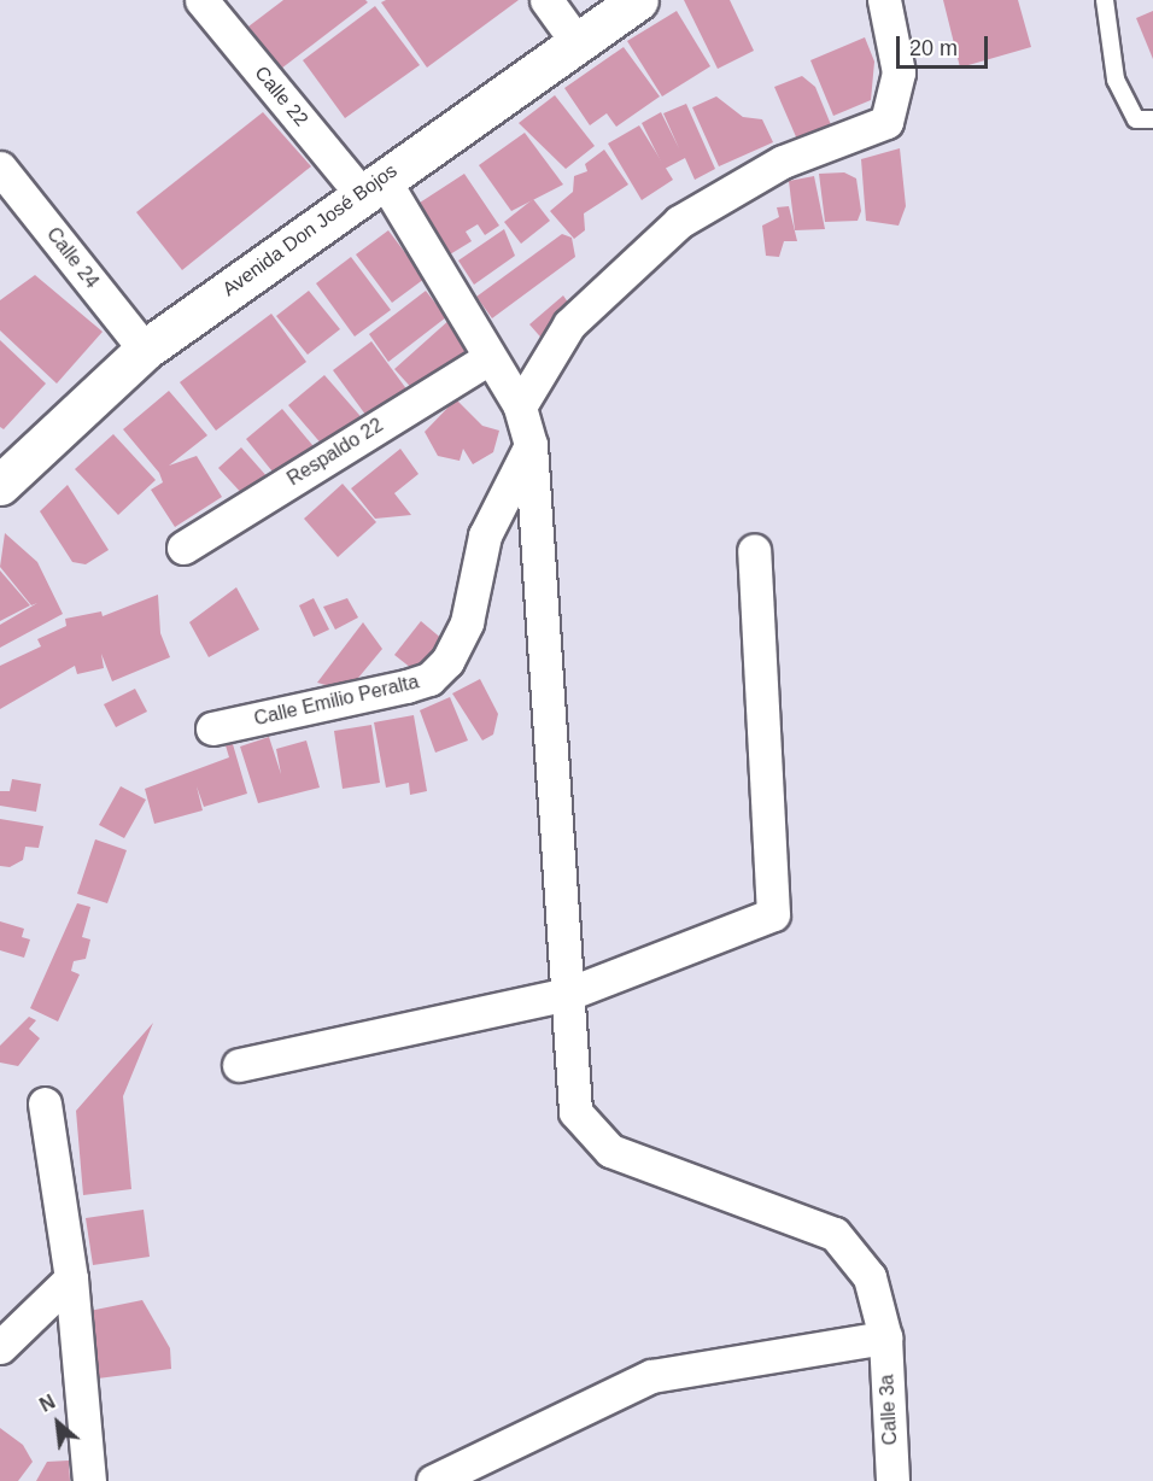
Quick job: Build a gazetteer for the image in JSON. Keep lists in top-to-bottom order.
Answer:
{
  "streets": {
    "street": [
      "Calle 22",
      "Avenida Don José Bojos",
      "Calle 24",
      "Respaldo 22",
      "Calle Emilio Peralta",
      "Calle 3a"
    ]
  },
  "crossings": [
    ["Calle 22", "Avenida Don José Bojos"],
    ["Calle 22", "Respaldo 22"],
    ["Avenida Don José Bojos", "Calle 24"],
    ["Calle Emilio Peralta", "Calle 3a"]
  ],
  "scale_bar": "20 m",
  "north": "top left"
}
